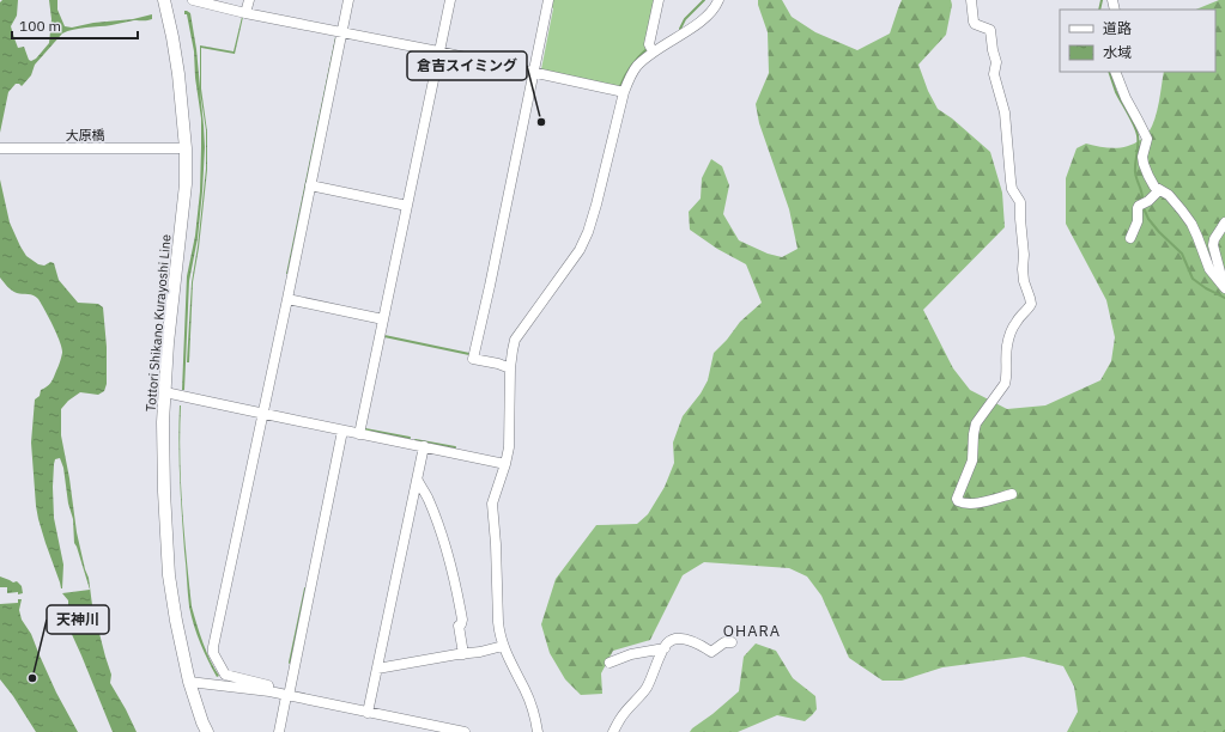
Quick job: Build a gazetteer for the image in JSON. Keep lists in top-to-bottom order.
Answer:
{
  "streets": {
    "main road": ["Tottori Shikano Kurayoshi Line"],
    "street": ["大原橋"]
  },
  "crossings": [
    ["大原橋", "Tottori Shikano Kurayoshi Line"]
  ],
  "districts": ["OHARA"],
  "places": ["倉吉スイミング", "天神川"],
  "legend": ["道路", "水域"],
  "scale_bar": "100 m"
}
